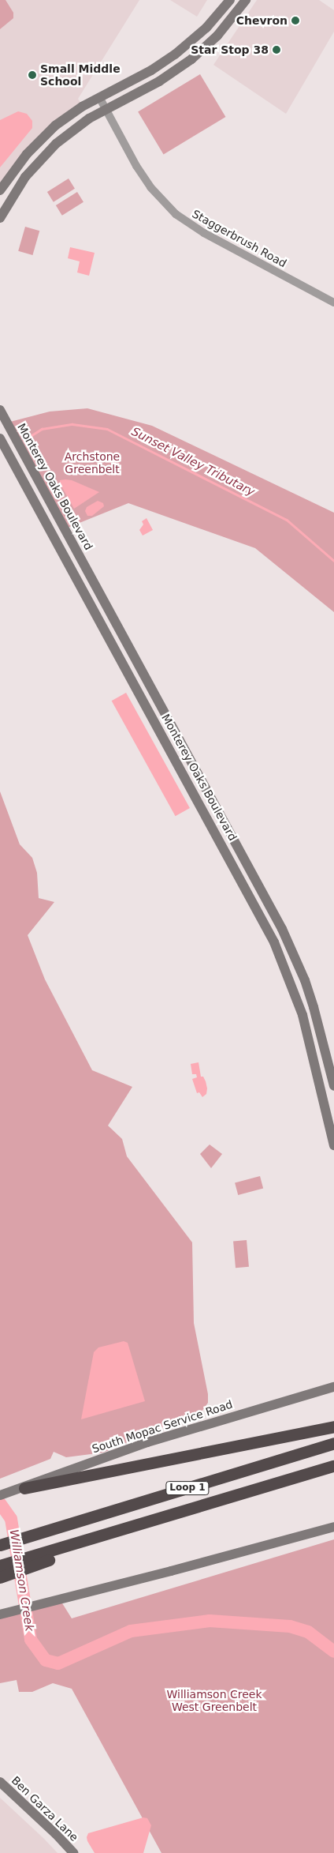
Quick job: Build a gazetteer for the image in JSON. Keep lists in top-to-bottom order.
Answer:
{
  "streets": {
    "highway": ["Loop 1"],
    "street": [
      "Staggerbrush Road",
      "Monterey Oaks Boulevard",
      "South Mopac Service Road",
      "Ben Garza Lane"
    ]
  },
  "water": ["Sunset Valley Tributary", "Williamson Creek"],
  "parks": ["Archstone Greenbelt", "Williamson Creek West Greenbelt"],
  "places": ["Chevron", "Star Stop 38", "Small Middle School"]
}
